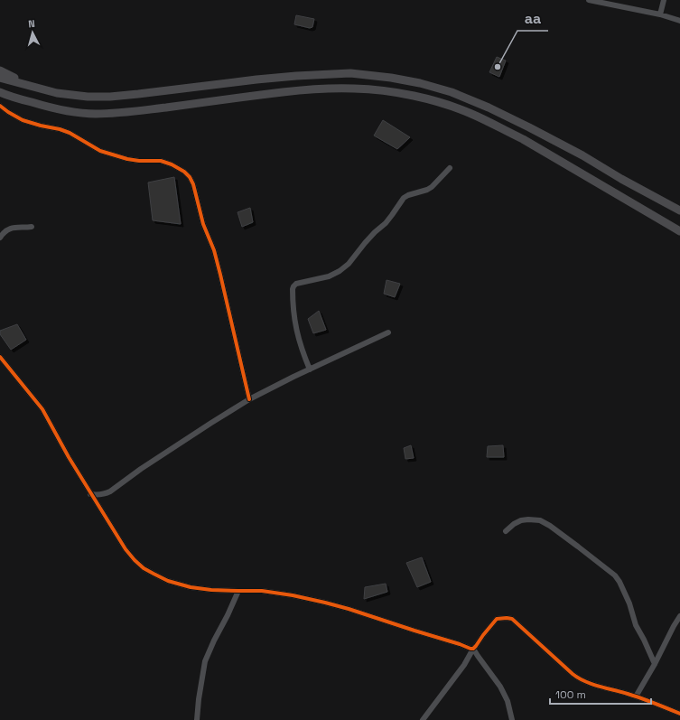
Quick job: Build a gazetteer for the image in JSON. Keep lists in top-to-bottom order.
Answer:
{
  "places": ["aa"],
  "scale_bar": "100 m",
  "north": "top"
}
